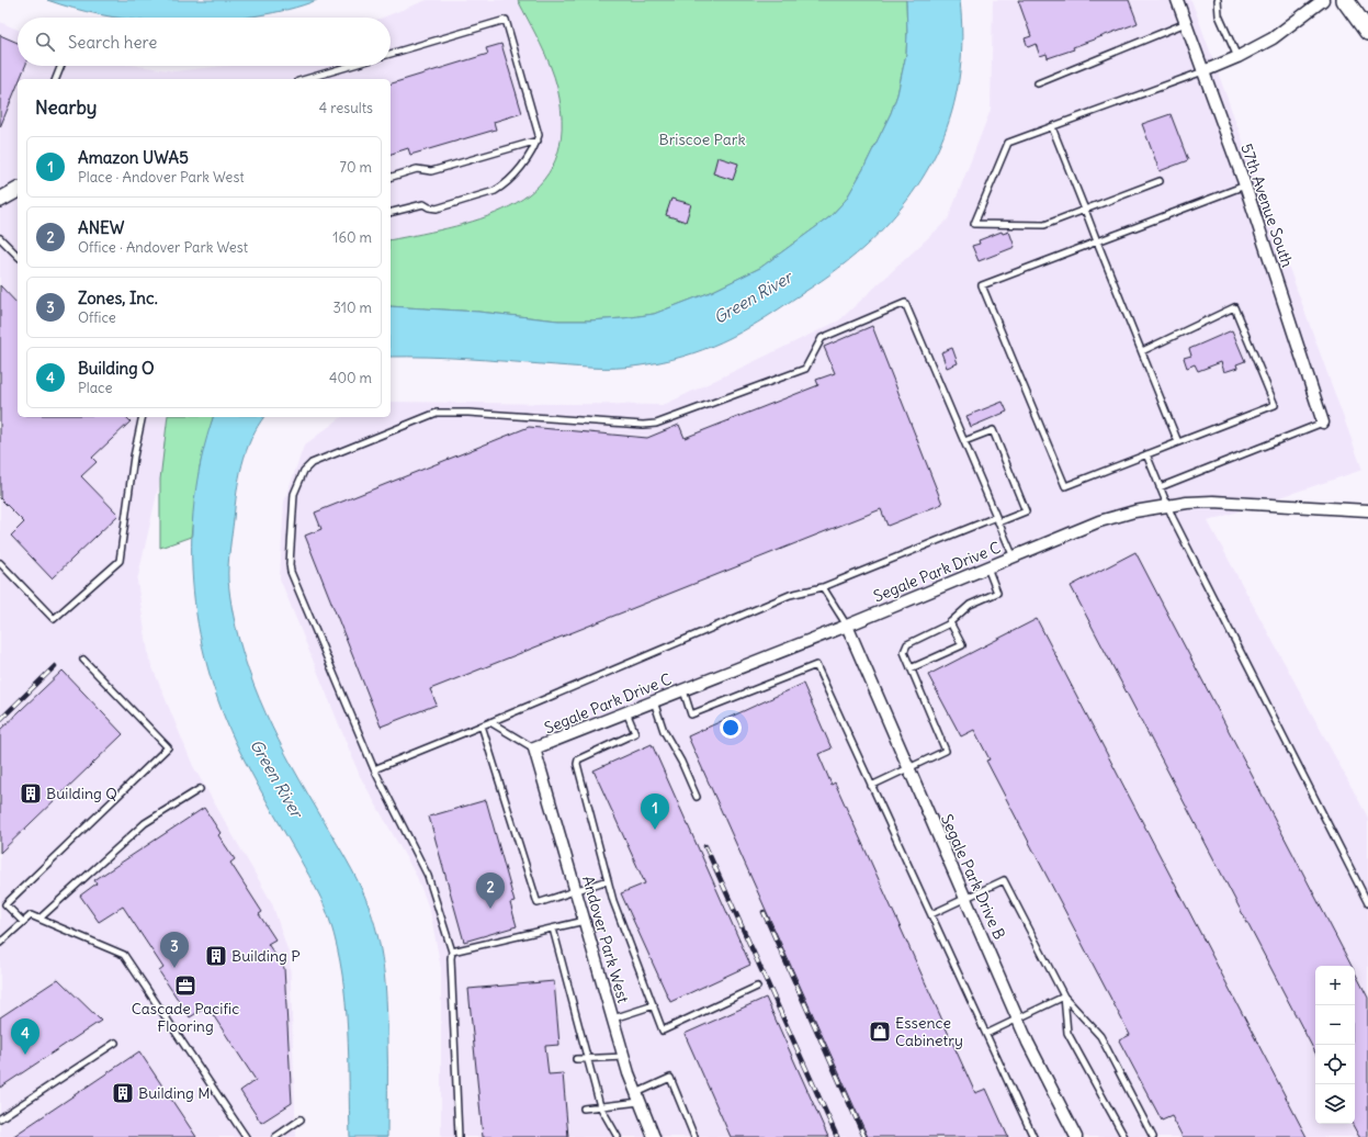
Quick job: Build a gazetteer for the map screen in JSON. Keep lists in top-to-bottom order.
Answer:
{
  "streets": {
    "street": [
      "57th Avenue South",
      "Segale Park Drive C",
      "Segale Park Drive B",
      "Andover Park West"
    ]
  },
  "crossings": [
    ["Segale Park Drive C", "Segale Park Drive B"],
    ["Segale Park Drive C", "Andover Park West"]
  ],
  "water": ["Green River"],
  "parks": ["Briscoe Park"],
  "places": {
    "building": ["Building Q", "Building P", "Building M"],
    "office": ["Cascade Pacific Flooring"],
    "shop": ["Essence Cabinetry"]
  },
  "page": {
    "search": "Search here",
    "heading": ["Nearby", "4 results"],
    "list": [
      {
        "mark": "1",
        "name": "Amazon UWA5",
        "note": "Place · Andover Park West",
        "value": "70 m"
      },
      {
        "mark": "2",
        "name": "ANEW",
        "note": "Office · Andover Park West",
        "value": "160 m"
      },
      {
        "mark": "3",
        "name": "Zones, Inc.",
        "note": "Office",
        "value": "310 m"
      },
      {
        "mark": "4",
        "name": "Building O",
        "note": "Place",
        "value": "400 m"
      }
    ],
    "pins": [
      "1",
      "2",
      "3",
      "4"
    ],
    "map_buttons": ["+", "−"]
  }
}
